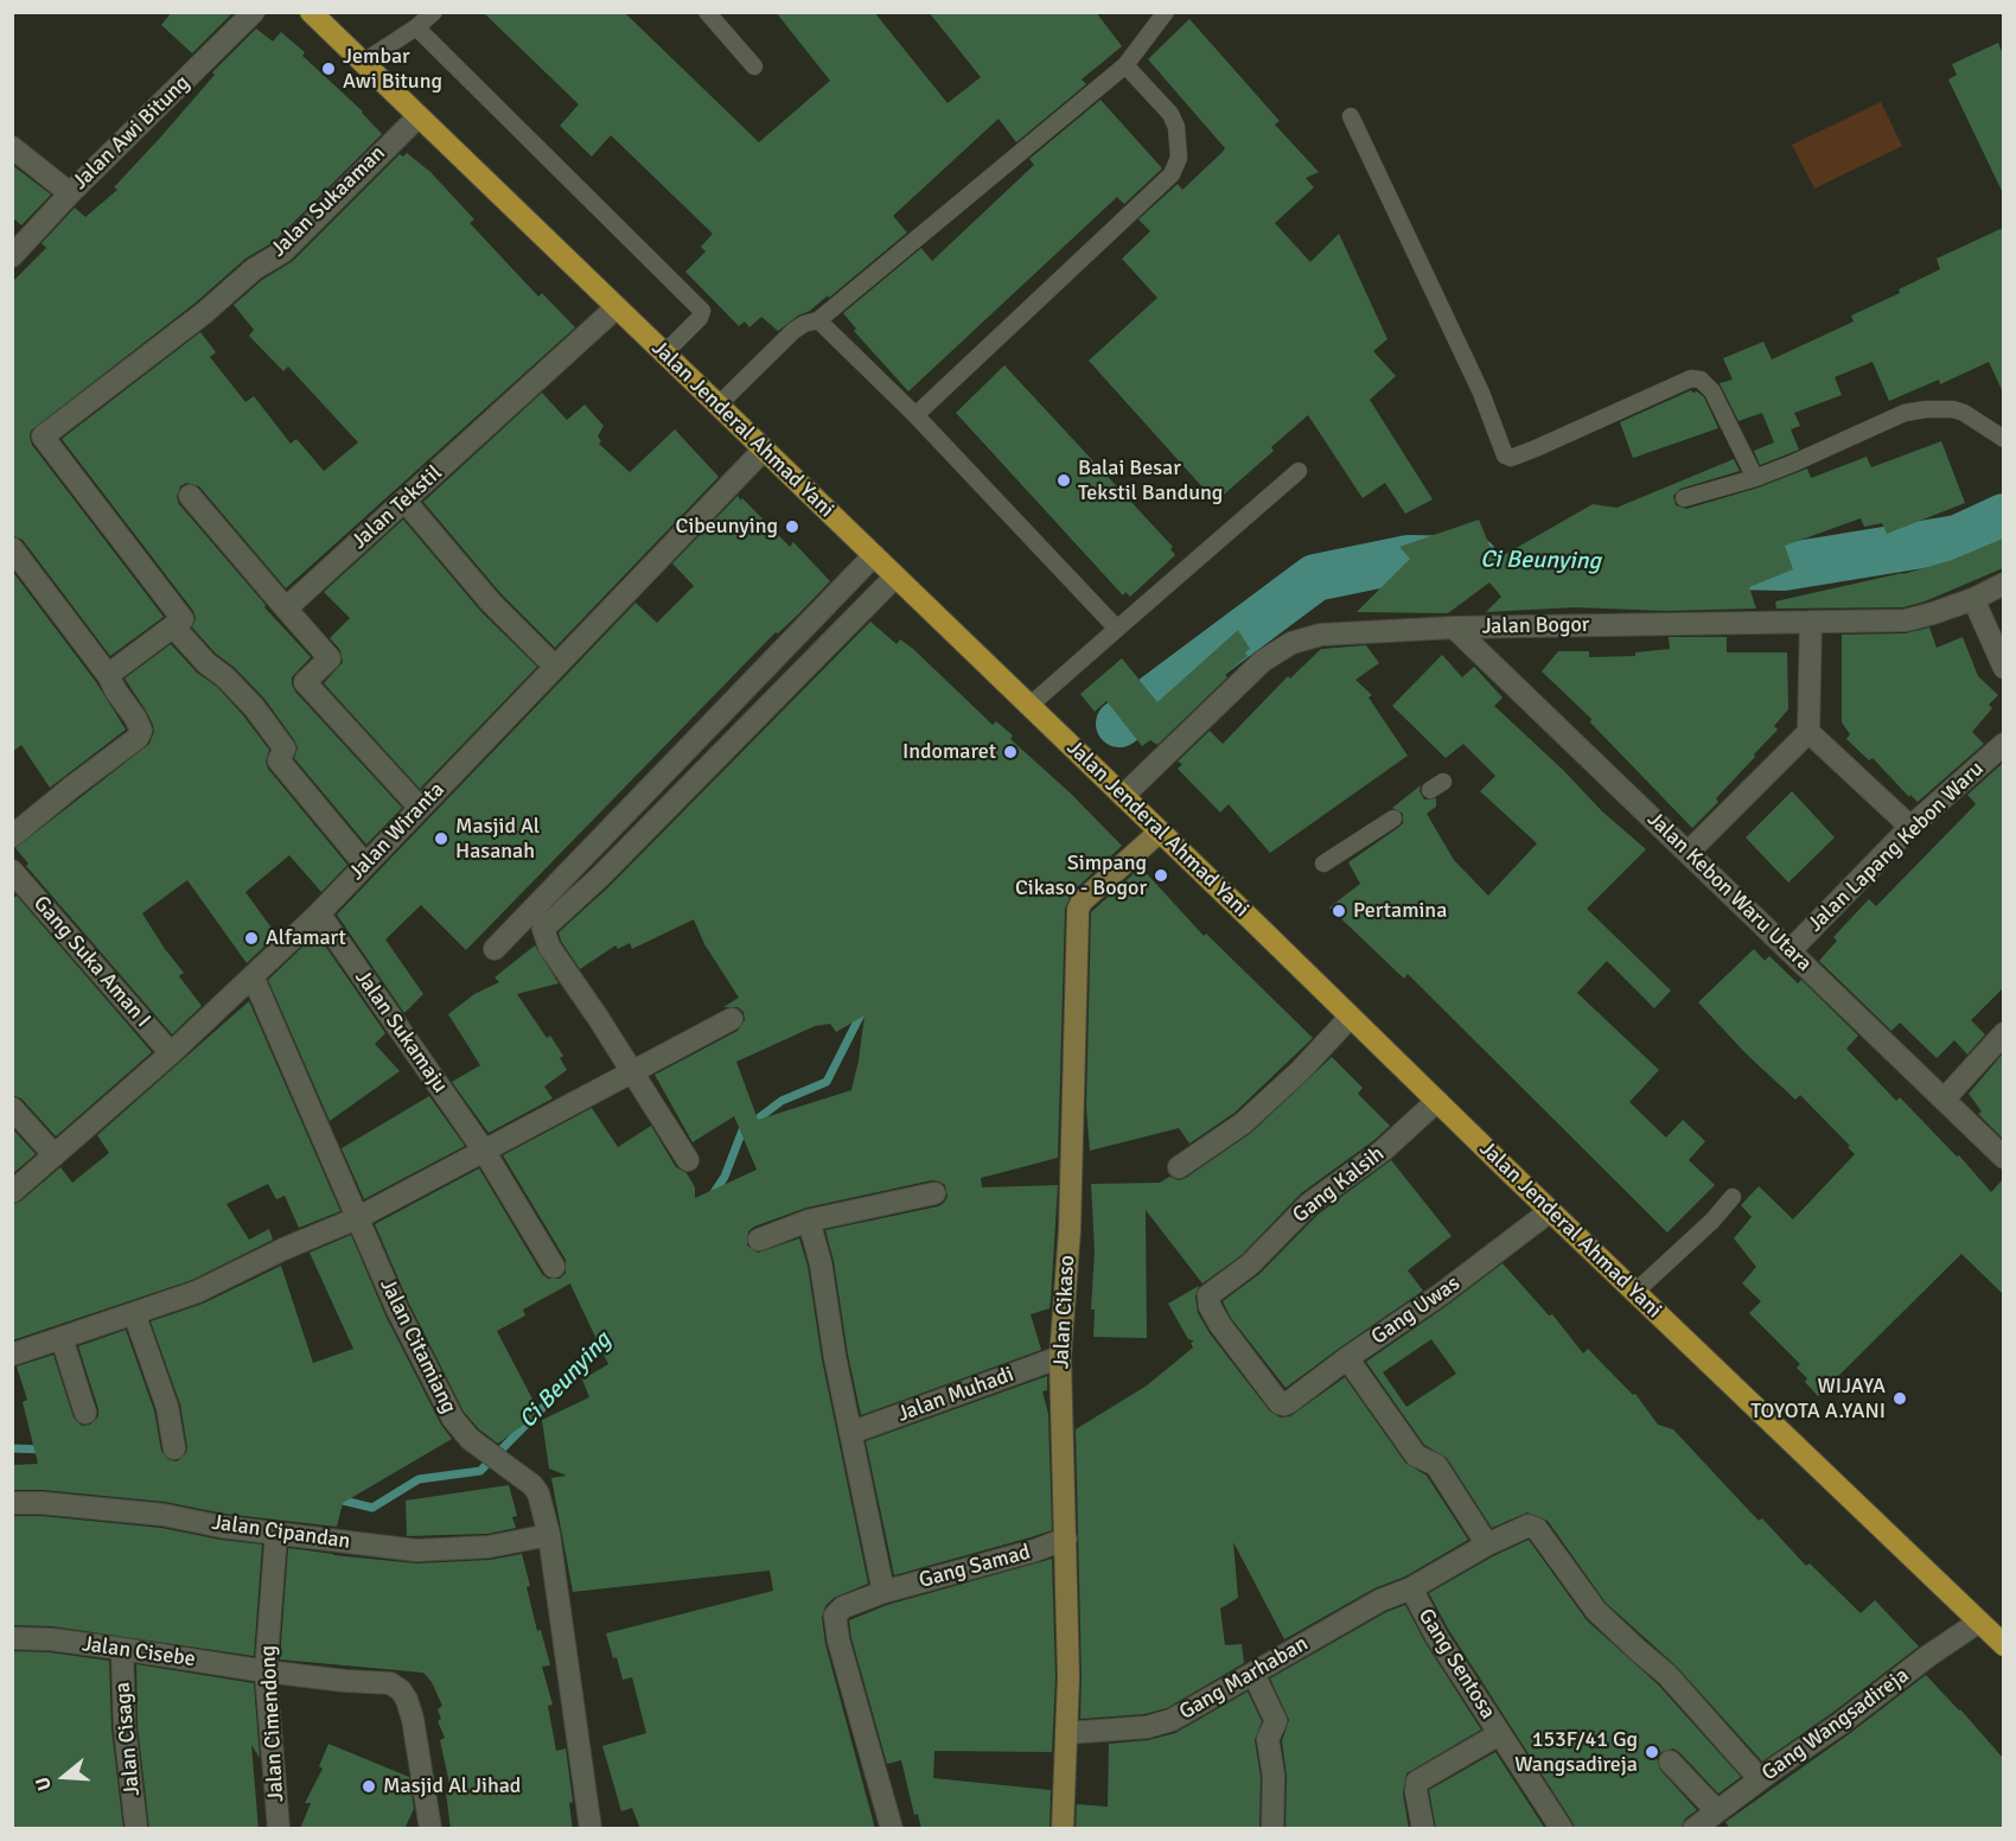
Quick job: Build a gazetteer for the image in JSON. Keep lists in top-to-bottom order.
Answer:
{
  "streets": {
    "main road": ["Jalan Jenderal Ahmad Yani"],
    "street": [
      "Jalan Awi Bitung",
      "Jalan Sukaaman",
      "Jalan Tekstil",
      "Jalan Bogor",
      "Jalan Wiranta",
      "Jalan Lapang Kebon Waru",
      "Jalan Kebon Waru Utara",
      "Gang Suka Aman I",
      "Jalan Sukamaju",
      "Gang Kalsih",
      "Gang Uwas",
      "Jalan Cikaso",
      "Jalan Citamiang",
      "Jalan Muhadi",
      "Jalan Cipandan",
      "Gang Samad",
      "Jalan Cisebe",
      "Gang Sentosa",
      "Gang Marhaban",
      "Jalan Cimendong",
      "Gang Wangsadireja",
      "Jalan Cisaga"
    ]
  },
  "crossings": [
    ["Jalan Sukaaman", "Jalan Jenderal Ahmad Yani"],
    ["Jalan Jenderal Ahmad Yani", "Jalan Tekstil"],
    ["Jalan Jenderal Ahmad Yani", "Jalan Bogor"],
    ["Jalan Jenderal Ahmad Yani", "Jalan Wiranta"],
    ["Jalan Jenderal Ahmad Yani", "Gang Kalsih"],
    ["Jalan Jenderal Ahmad Yani", "Gang Uwas"],
    ["Jalan Jenderal Ahmad Yani", "Jalan Cikaso"],
    ["Jalan Jenderal Ahmad Yani", "Gang Wangsadireja"],
    ["Jalan Bogor", "Jalan Kebon Waru Utara"],
    ["Jalan Wiranta", "Gang Suka Aman I"],
    ["Jalan Wiranta", "Jalan Sukamaju"],
    ["Jalan Wiranta", "Jalan Citamiang"],
    ["Jalan Lapang Kebon Waru", "Jalan Kebon Waru Utara"],
    ["Gang Kalsih", "Gang Uwas"],
    ["Jalan Cikaso", "Jalan Muhadi"],
    ["Jalan Cikaso", "Gang Samad"],
    ["Jalan Cikaso", "Gang Marhaban"],
    ["Jalan Citamiang", "Jalan Cipandan"],
    ["Jalan Cipandan", "Jalan Cimendong"],
    ["Jalan Cisebe", "Jalan Cimendong"],
    ["Jalan Cisebe", "Jalan Cisaga"],
    ["Gang Sentosa", "Gang Marhaban"]
  ],
  "water": ["Ci Beunying"],
  "places": [
    "Jembar Awi Bitung",
    "Balai Besar Tekstil Bandung",
    "Cibeunying",
    "Indomaret",
    "Masjid Al Hasanah",
    "Simpang Cikaso - Bogor",
    "Pertamina",
    "Alfamart",
    "WIJAYA TOYOTA A.YANI",
    "153F/41 Gg Wangsadireja",
    "Masjid Al Jihad"
  ],
  "north": "left"
}
